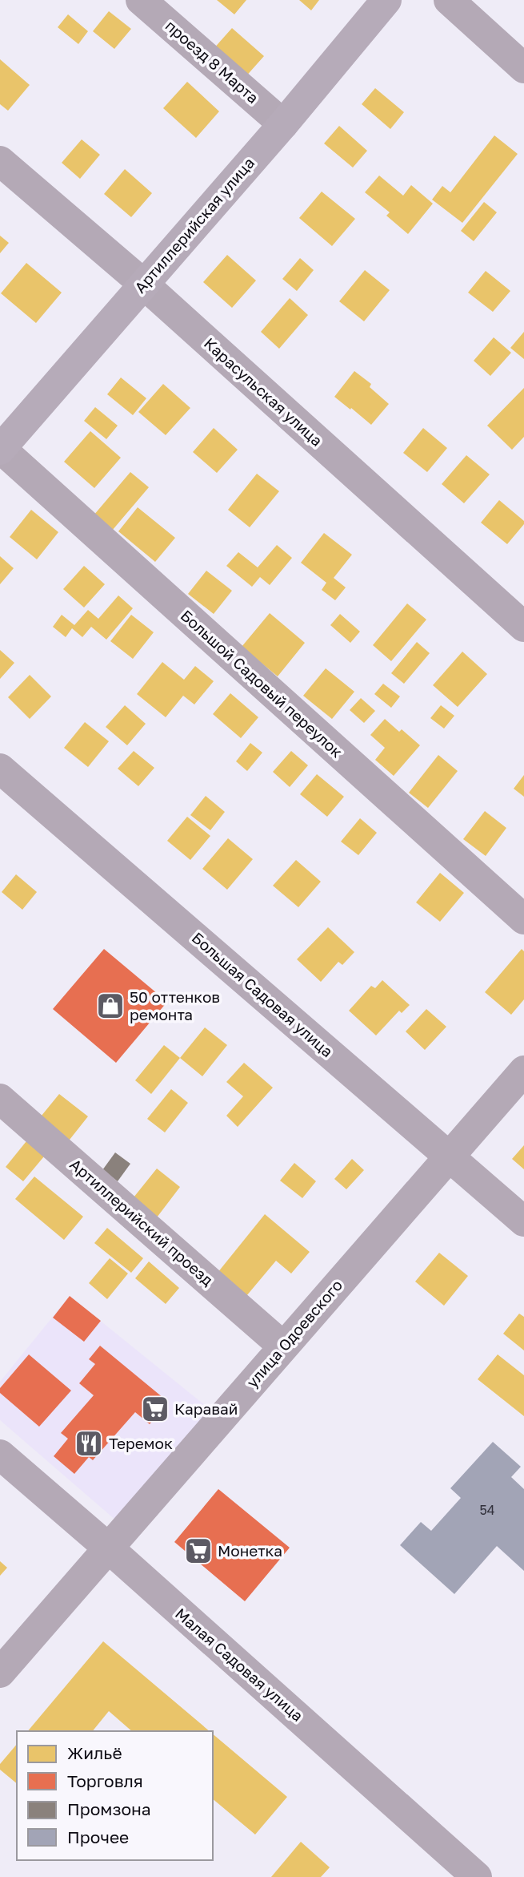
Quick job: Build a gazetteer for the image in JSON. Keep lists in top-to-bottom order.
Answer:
{
  "streets": {
    "main road": ["Артиллерийская улица"],
    "street": [
      "проезд 8 Марта",
      "Карасульская улица",
      "Большой Садовый переулок",
      "Большая Садовая улица",
      "Артиллерийский проезд",
      "улица Одоевского",
      "Малая Садовая улица"
    ]
  },
  "crossings": [
    ["проезд 8 Марта", "Артиллерийская улица"],
    ["Артиллерийская улица", "Карасульская улица"],
    ["Артиллерийская улица", "Большой Садовый переулок"],
    ["Большая Садовая улица", "улица Одоевского"],
    ["Артиллерийский проезд", "улица Одоевского"],
    ["улица Одоевского", "Малая Садовая улица"]
  ],
  "places": {
    "shop": ["50 оттенков ремонта"],
    "supermarket": ["Каравай", "Монетка"],
    "restaurant": ["Теремок"]
  },
  "house_numbers": ["54"],
  "legend": [
    "Жильё",
    "Торговля",
    "Промзона",
    "Прочее"
  ]
}
